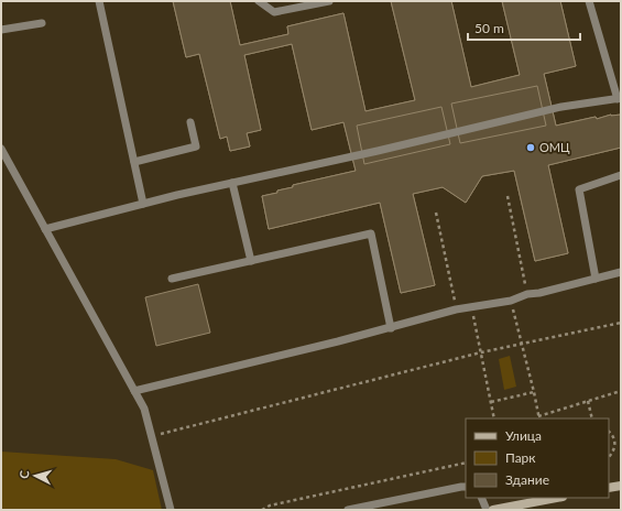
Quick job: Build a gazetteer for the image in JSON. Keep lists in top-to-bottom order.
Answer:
{
  "places": ["ОМЦ"],
  "legend": ["Улица", "Парк", "Здание"],
  "scale_bar": "50 m",
  "north": "left"
}
